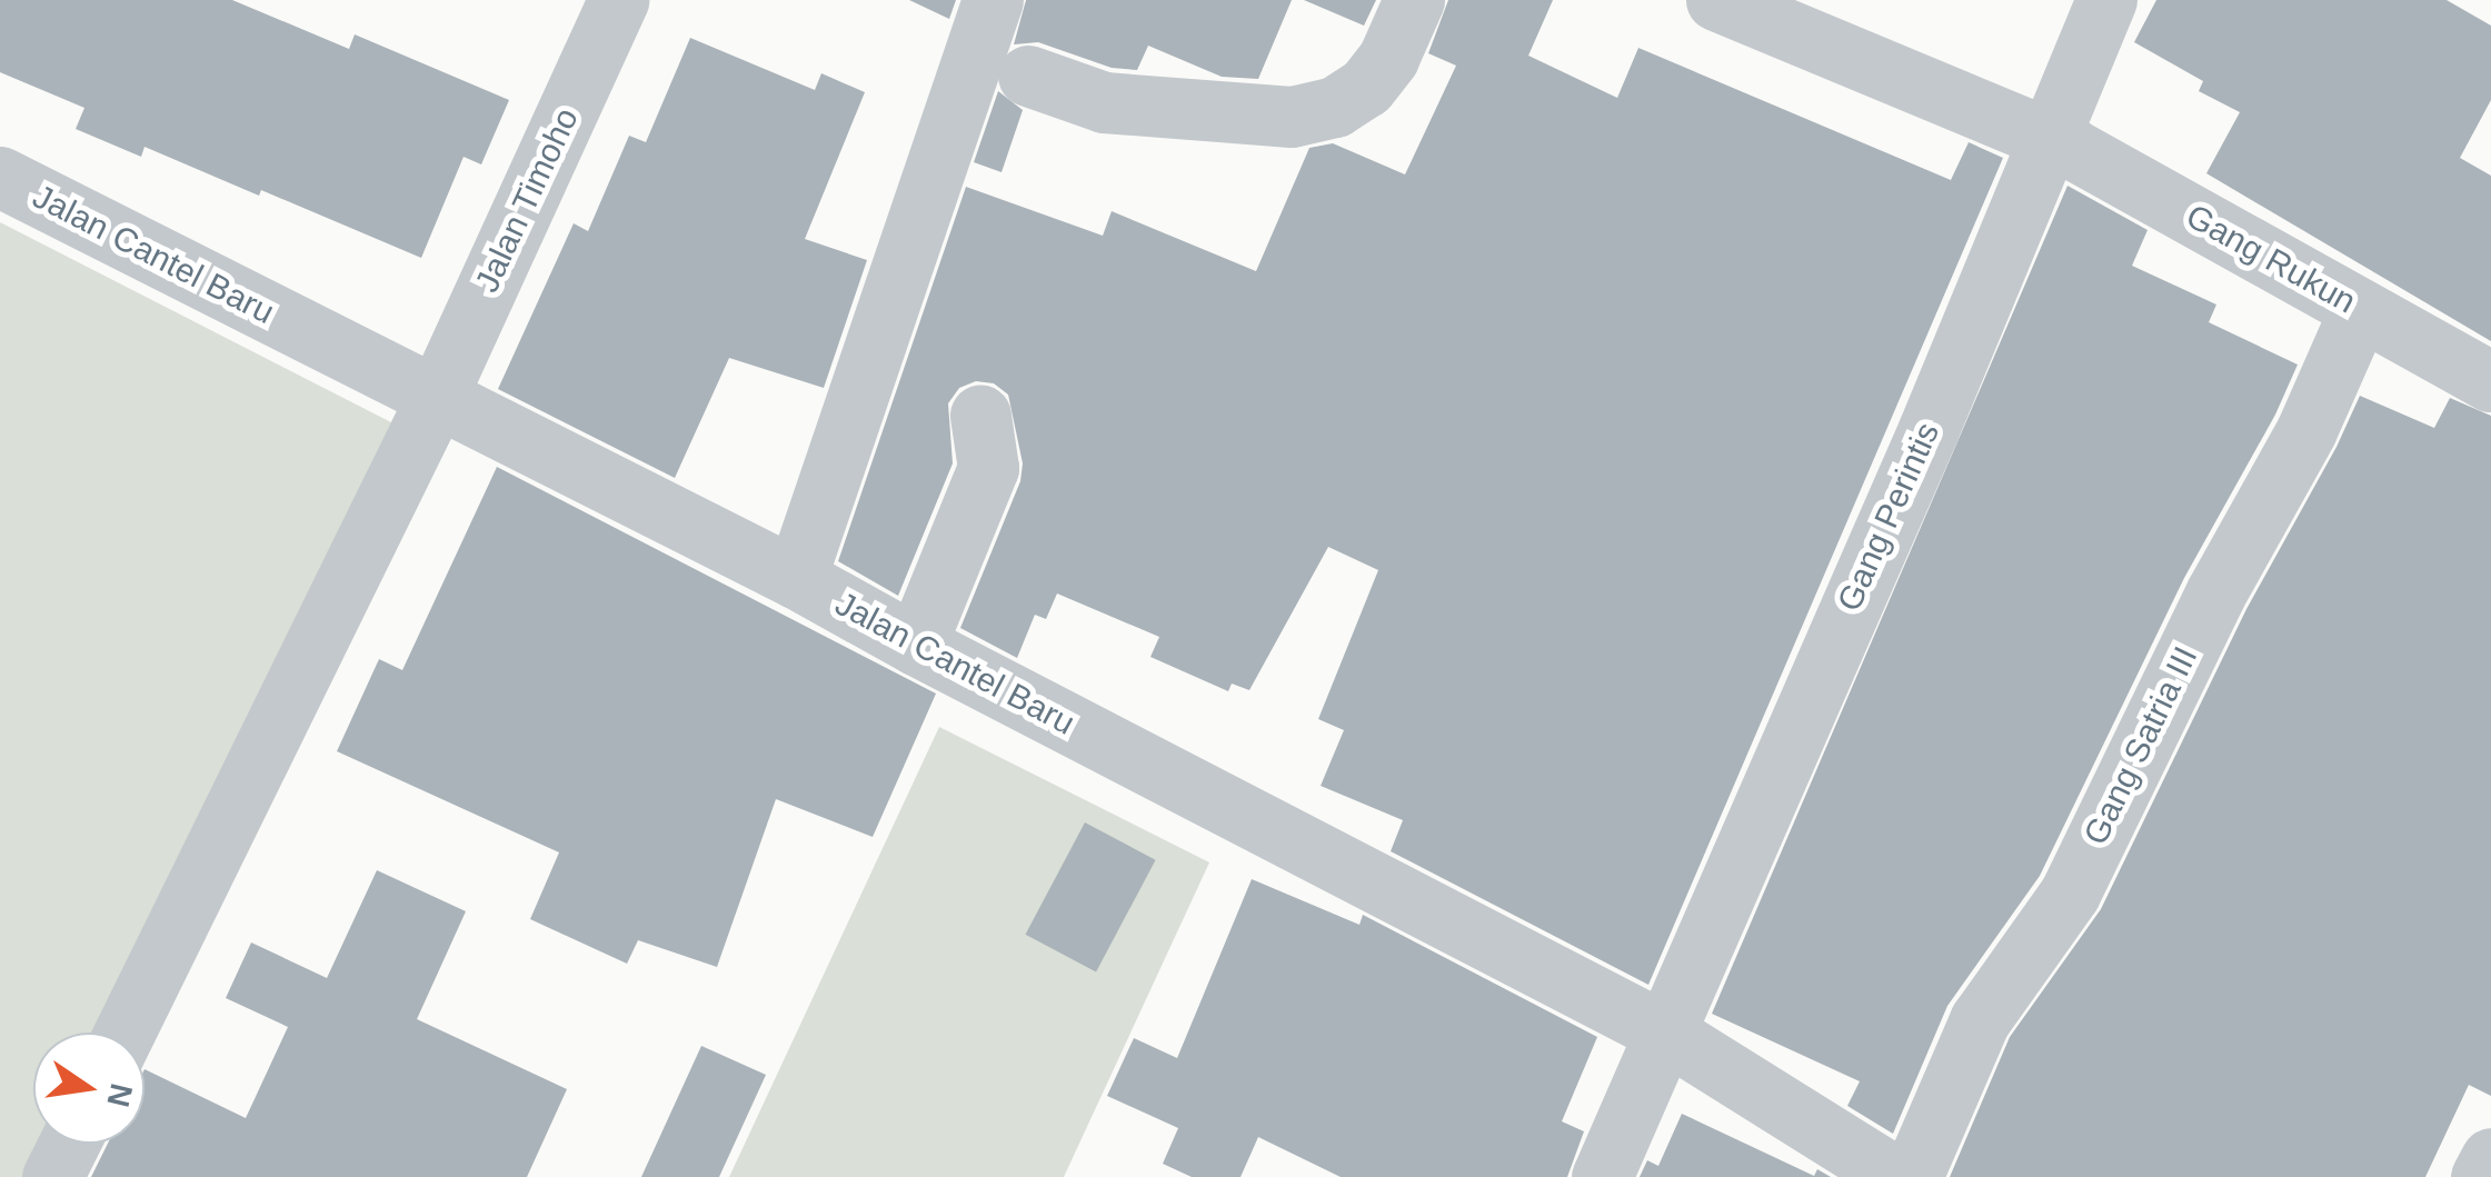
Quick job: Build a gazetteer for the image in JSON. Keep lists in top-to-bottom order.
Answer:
{
  "streets": {
    "street": [
      "Jalan Timoho",
      "Jalan Cantel Baru",
      "Gang Rukun",
      "Gang Perintis",
      "Gang Satria III"
    ]
  },
  "crossings": [
    ["Jalan Timoho", "Jalan Cantel Baru"],
    ["Jalan Cantel Baru", "Gang Perintis"],
    ["Gang Rukun", "Gang Perintis"],
    ["Gang Rukun", "Gang Satria III"]
  ],
  "north": "right"
}
